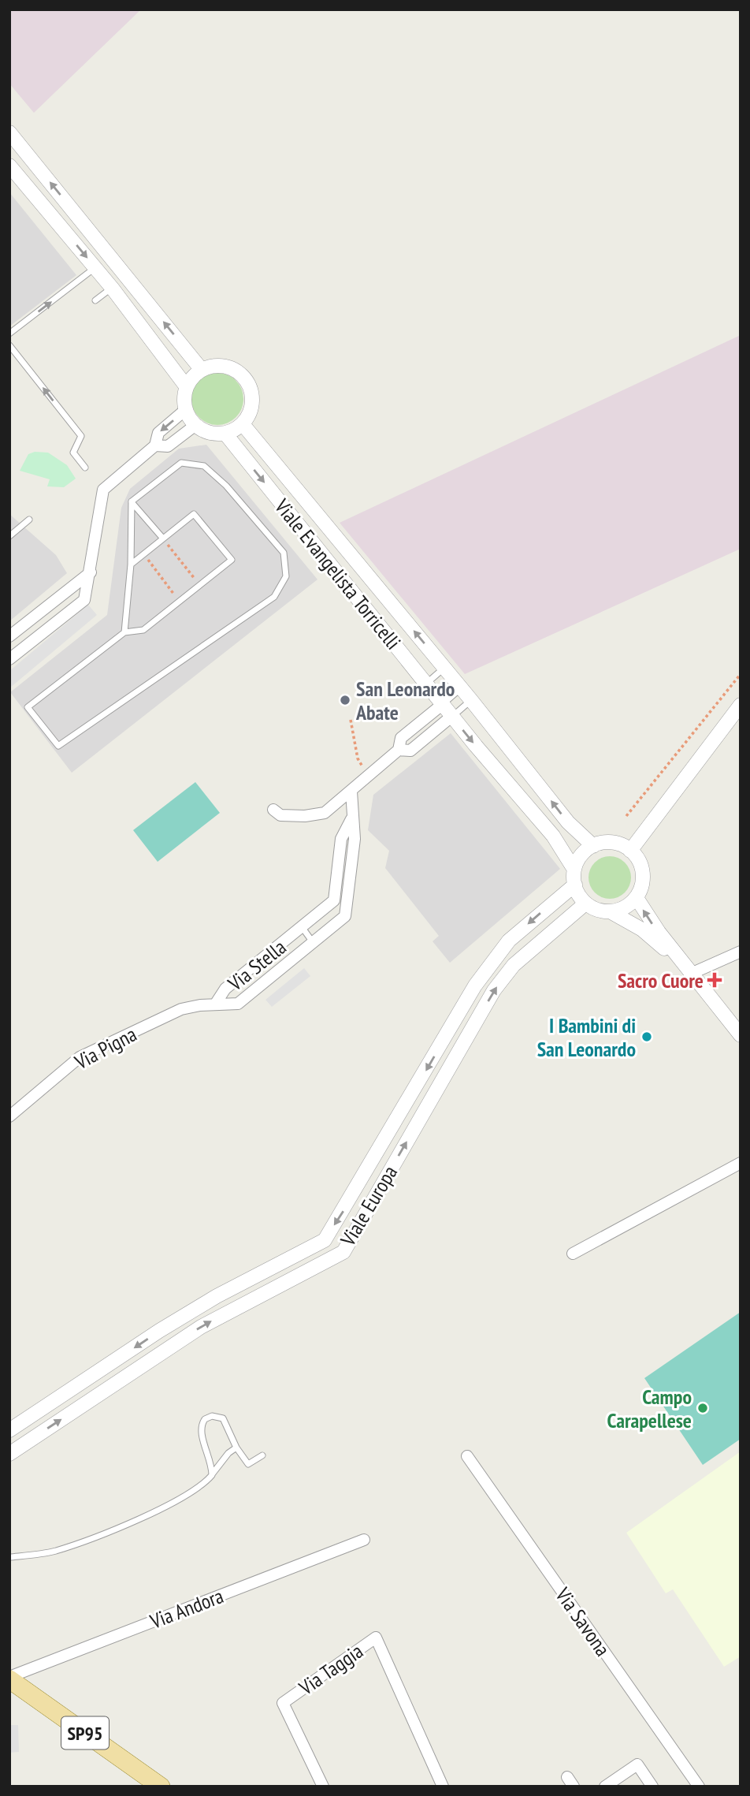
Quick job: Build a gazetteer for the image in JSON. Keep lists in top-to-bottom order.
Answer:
{
  "streets": {
    "main road": ["SP95"],
    "street": [
      "Viale Evangelista Torricelli",
      "Via Stella",
      "Via Pigna",
      "Viale Europa",
      "Via Andora",
      "Via Savona",
      "Via Taggia"
    ]
  },
  "crossings": [
    ["Viale Evangelista Torricelli", "Viale Europa"],
    ["Via Stella", "Via Pigna"],
    ["Via Andora", "SP95"]
  ],
  "places": {
    "other": ["San Leonardo Abate", "I Bambini di San Leonardo", "Campo Carapellese"],
    "health": ["Sacro Cuore"]
  }
}
